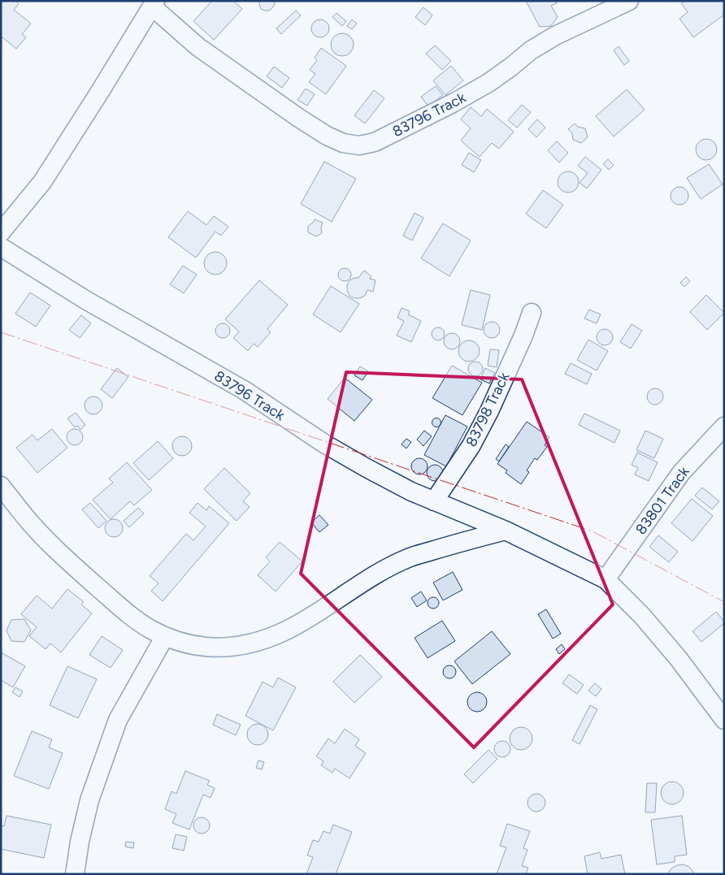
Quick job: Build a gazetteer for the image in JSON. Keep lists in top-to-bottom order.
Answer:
{
  "streets": {
    "street": ["83796 Track", "83798 Track", "83801 Track"]
  },
  "crossings": [
    ["83796 Track", "83798 Track"],
    ["83796 Track", "83801 Track"]
  ]
}
